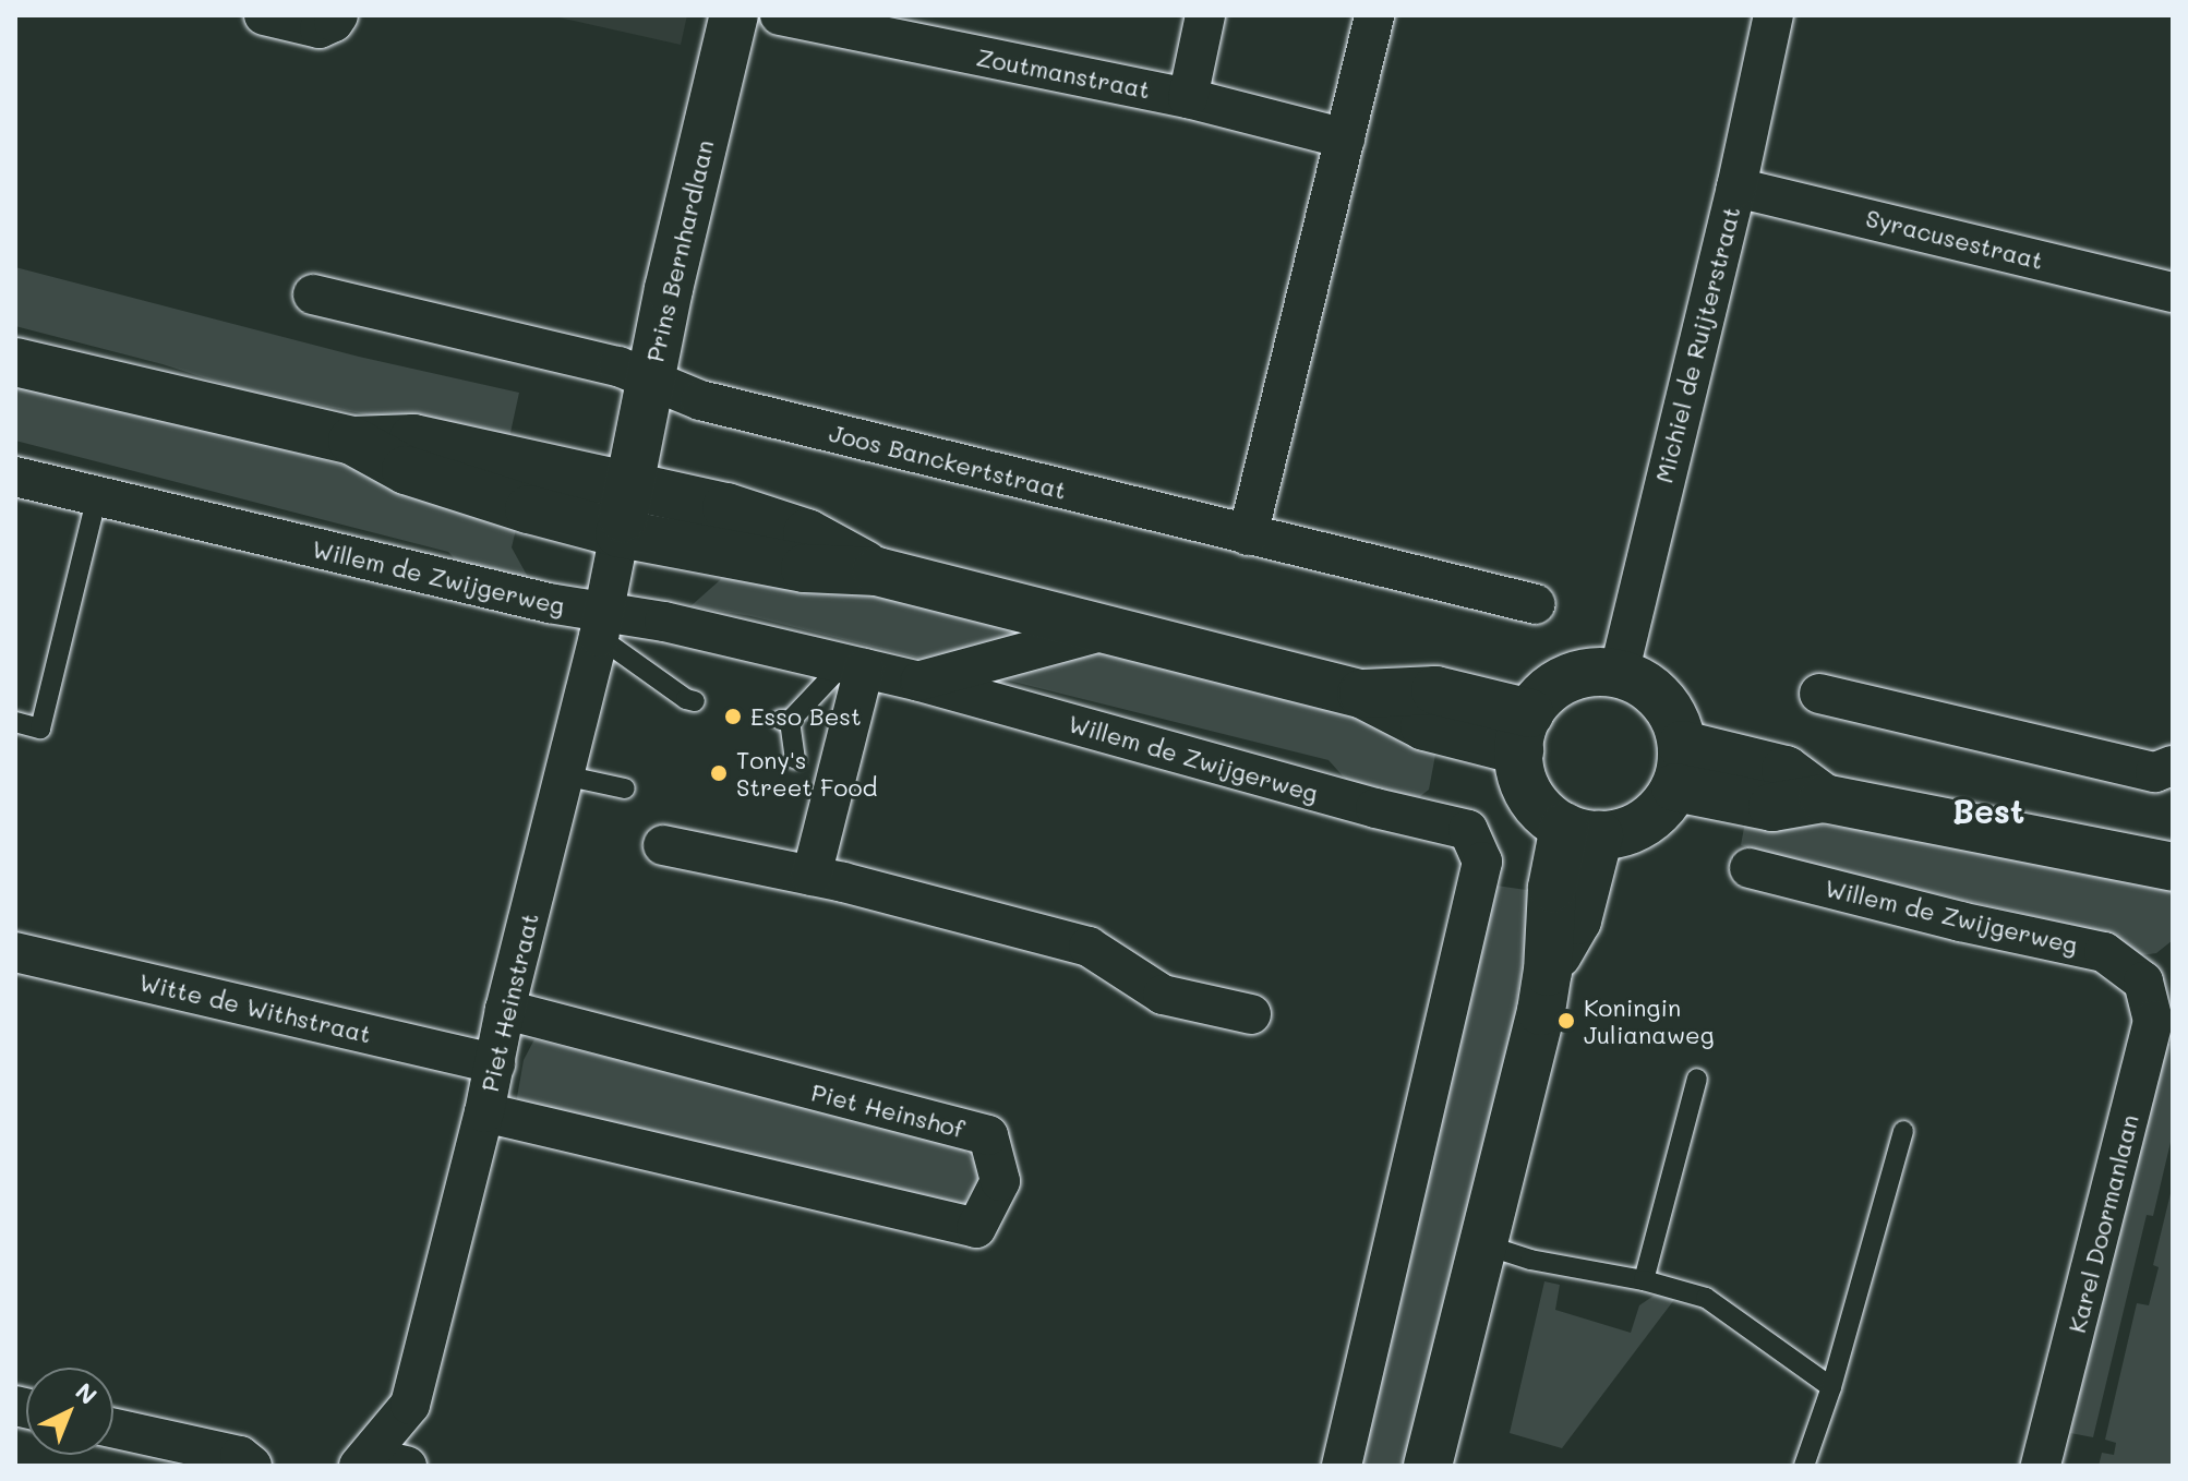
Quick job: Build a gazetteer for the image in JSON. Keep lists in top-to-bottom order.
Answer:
{
  "streets": {
    "main road": ["Prins Bernhardlaan", "Willem de Zwijgerweg"],
    "street": [
      "Zoutmanstraat",
      "Syracusestraat",
      "Michiel de Ruijterstraat",
      "Joos Banckertstraat",
      "Piet Heinstraat",
      "Witte de Withstraat",
      "Piet Heinshof",
      "Karel Doormanlaan"
    ]
  },
  "crossings": [
    ["Syracusestraat", "Michiel de Ruijterstraat"],
    ["Prins Bernhardlaan", "Joos Banckertstraat"],
    ["Prins Bernhardlaan", "Willem de Zwijgerweg"],
    ["Prins Bernhardlaan", "Piet Heinstraat"],
    ["Michiel de Ruijterstraat", "Willem de Zwijgerweg"],
    ["Willem de Zwijgerweg", "Piet Heinstraat"],
    ["Willem de Zwijgerweg", "Karel Doormanlaan"],
    ["Piet Heinstraat", "Witte de Withstraat"],
    ["Piet Heinstraat", "Piet Heinshof"]
  ],
  "districts": ["Best"],
  "places": ["Esso Best", "Tony's Street Food", "Koningin Julianaweg"],
  "north": "top right"
}
